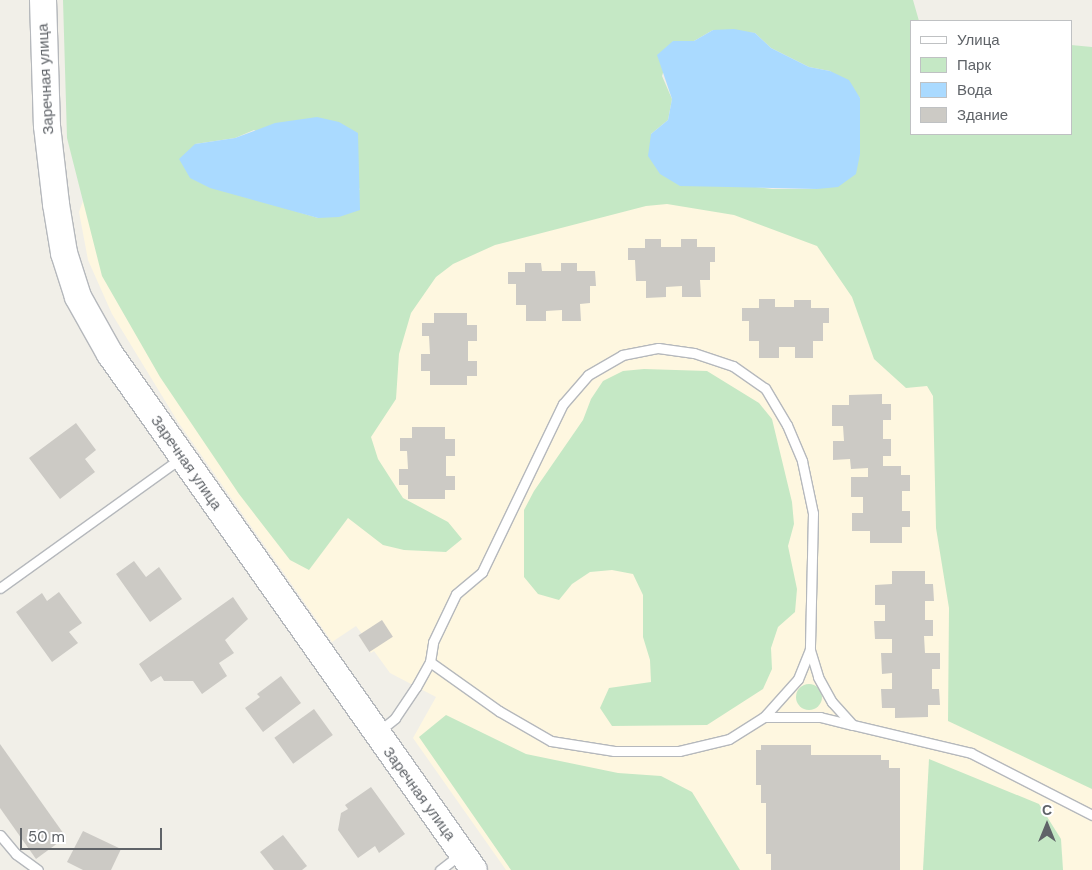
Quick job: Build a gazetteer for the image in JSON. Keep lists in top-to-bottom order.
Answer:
{
  "streets": {
    "main road": ["Заречная улица"]
  },
  "legend": [
    "Улица",
    "Парк",
    "Вода",
    "Здание"
  ],
  "scale_bar": "50 m",
  "north": "top"
}
